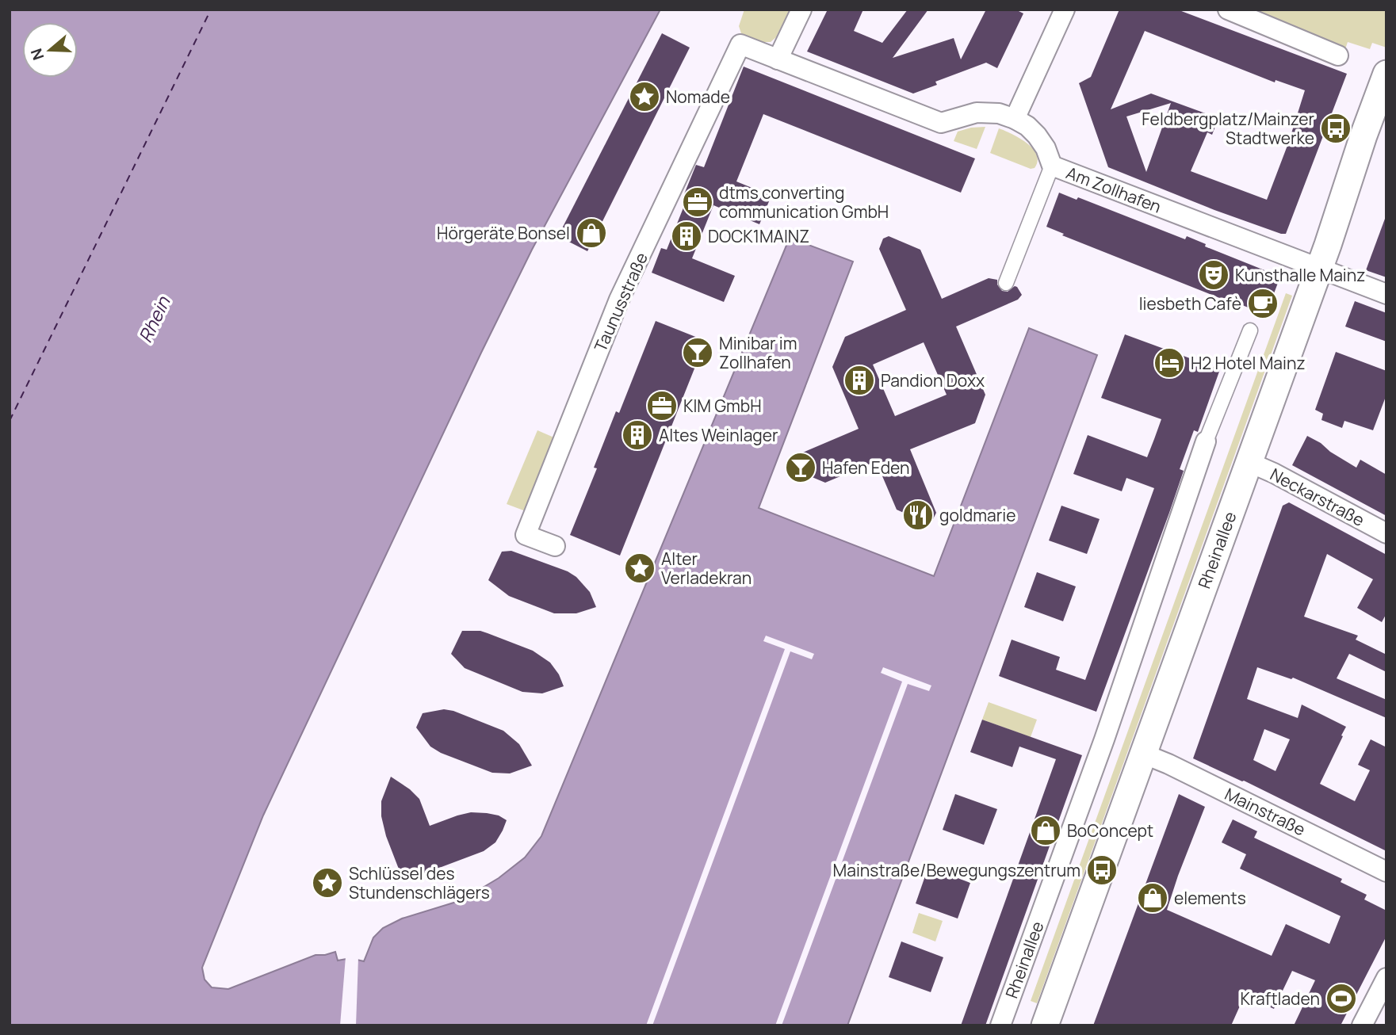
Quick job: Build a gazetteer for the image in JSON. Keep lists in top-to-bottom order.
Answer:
{
  "streets": {
    "main road": ["Rheinallee"],
    "street": [
      "Am Zollhafen",
      "Taunusstraße",
      "Neckarstraße",
      "Mainstraße"
    ]
  },
  "crossings": [
    ["Am Zollhafen", "Taunusstraße"],
    ["Am Zollhafen", "Rheinallee"],
    ["Neckarstraße", "Rheinallee"],
    ["Rheinallee", "Mainstraße"]
  ],
  "water": ["Rhein"],
  "places": {
    "place": ["Nomade", "Alter Verladekran", "Schlüssel des Stundenschlägers"],
    "bus stop": ["Feldbergplatz/Mainzer Stadtwerke", "Mainstraße/Bewegungszentrum"],
    "office": ["dtms converting communication GmbH", "KIM GmbH"],
    "shop": ["Hörgeräte Bonsel", "BoConcept", "elements"],
    "building": ["DOCK1MAINZ", "Pandion Doxx", "Altes Weinlager"],
    "theatre": ["Kunsthalle Mainz"],
    "cafe": ["liesbeth Cafè"],
    "bar": ["Minibar im Zollhafen", "Hafen Eden"],
    "hotel": ["H2 Hotel Mainz"],
    "restaurant": ["goldmarie"],
    "sports": ["Kraftladen"]
  },
  "north": "left"
}
